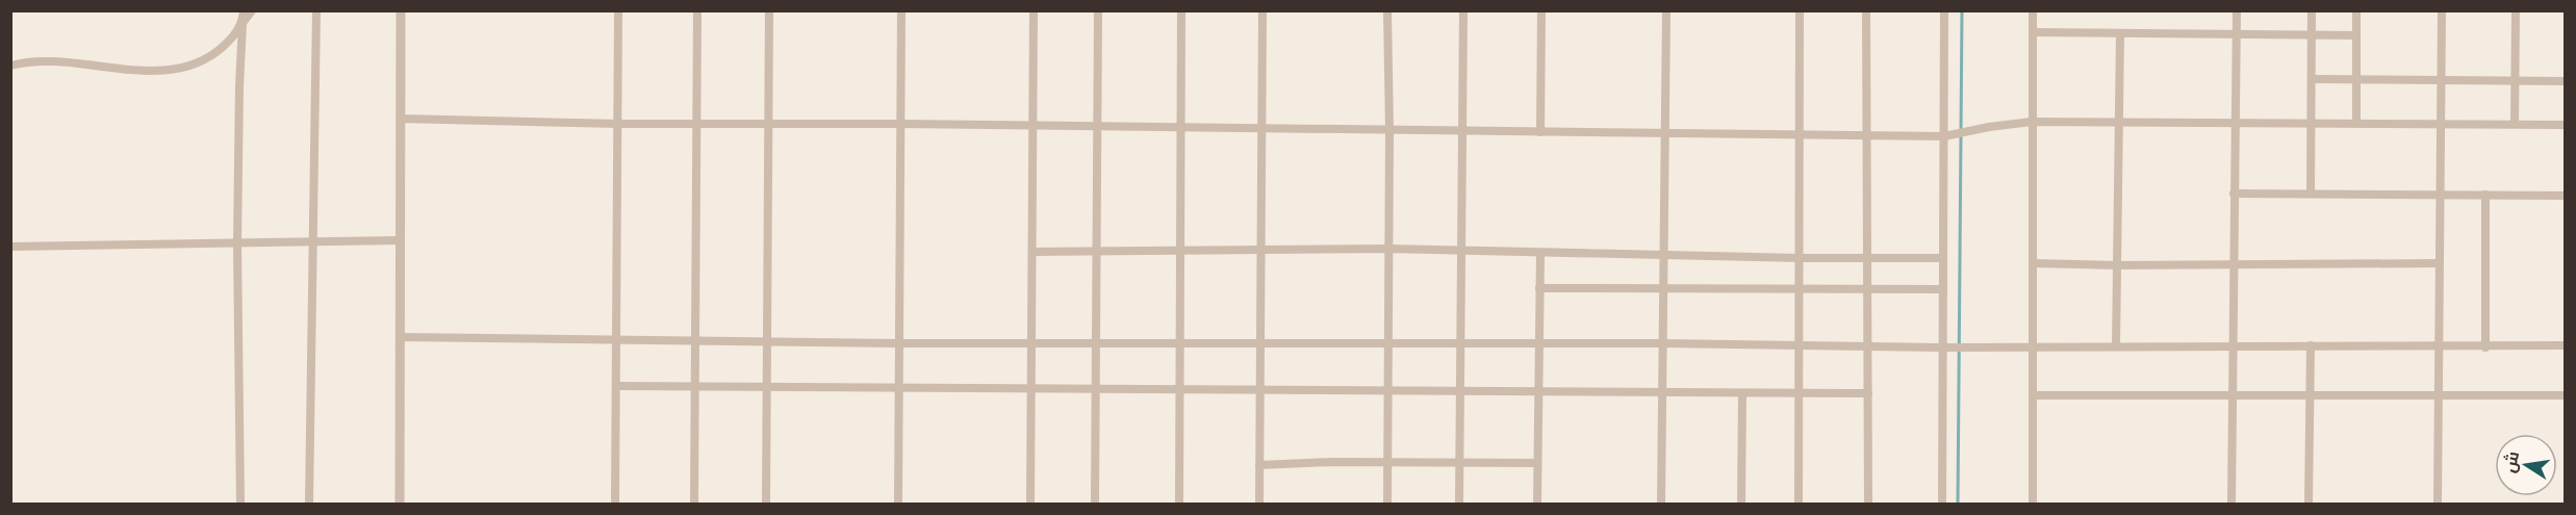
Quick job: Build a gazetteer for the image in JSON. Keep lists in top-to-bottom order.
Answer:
{
  "north": "left"
}
